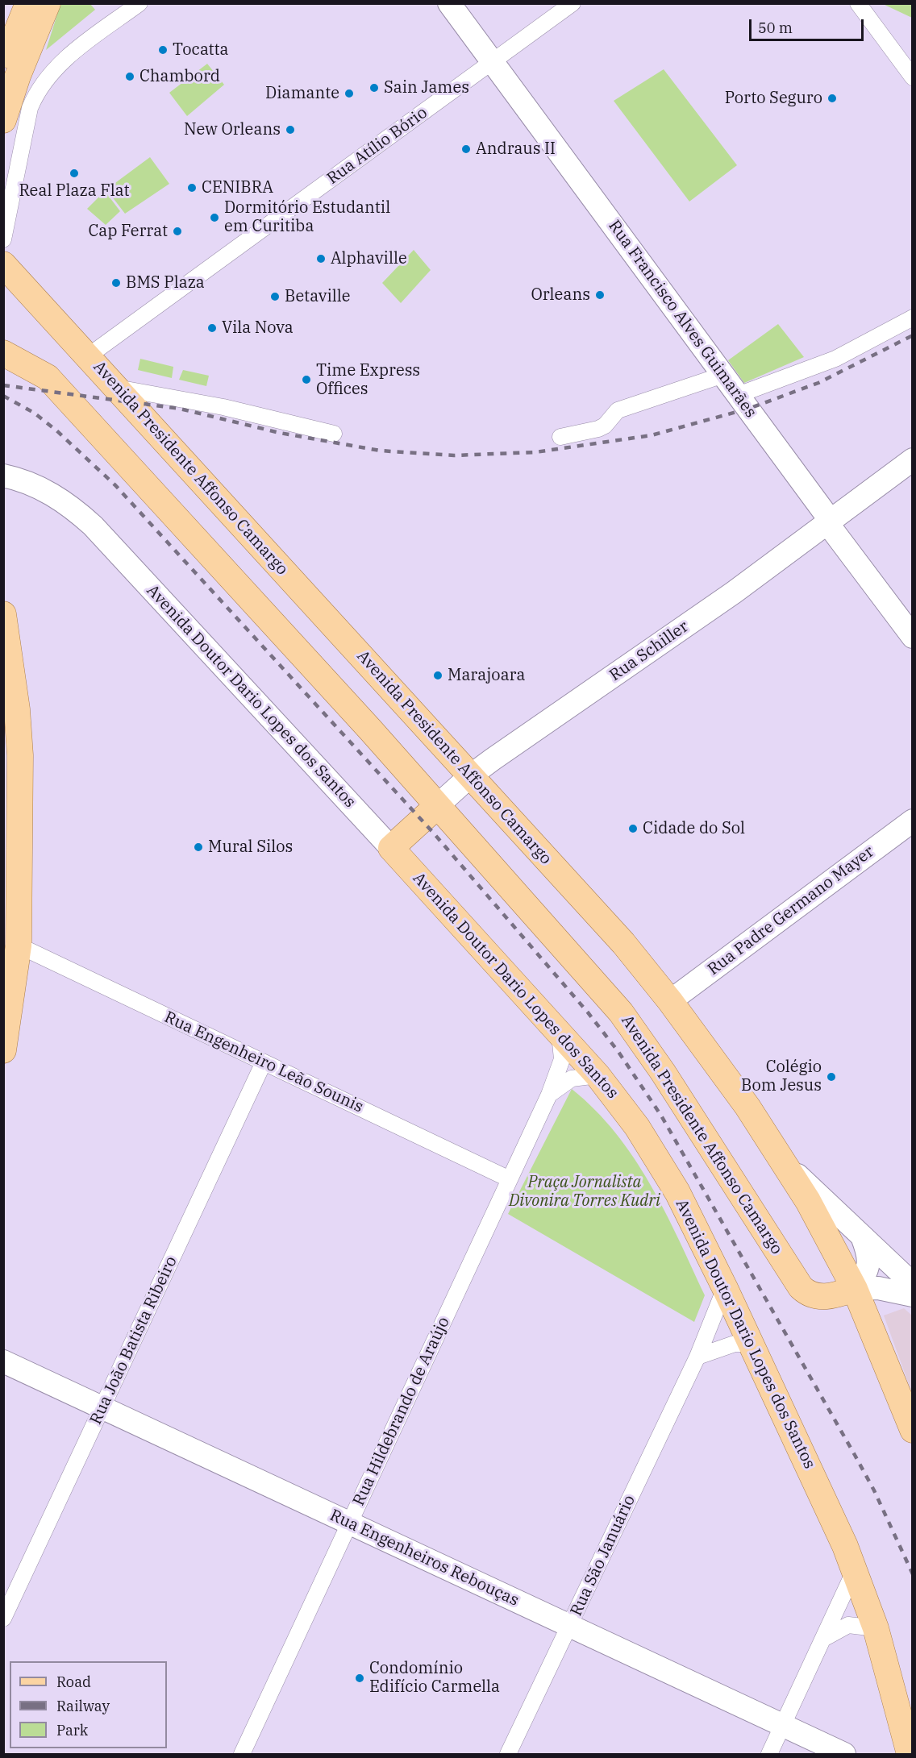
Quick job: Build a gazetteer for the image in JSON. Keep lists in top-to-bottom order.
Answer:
{
  "streets": {
    "main road": ["Avenida Presidente Affonso Camargo", "Rua Schiller", "Avenida Doutor Dario Lopes dos Santos"],
    "street": [
      "Rua Atílio Bório",
      "Rua Francisco Alves Guimarães",
      "Rua Padre Germano Mayer",
      "Rua Engenheiro Leão Sounis",
      "Rua João Batista Ribeiro",
      "Rua Hildebrando de Araújo",
      "Rua São Januário",
      "Rua Engenheiros Rebouças"
    ]
  },
  "crossings": [
    ["Rua Atílio Bório", "Rua Francisco Alves Guimarães"],
    ["Rua Atílio Bório", "Avenida Presidente Affonso Camargo"],
    ["Rua Francisco Alves Guimarães", "Rua Schiller"],
    ["Avenida Presidente Affonso Camargo", "Rua Schiller"],
    ["Avenida Presidente Affonso Camargo", "Rua Padre Germano Mayer"],
    ["Rua Schiller", "Avenida Doutor Dario Lopes dos Santos"],
    ["Avenida Doutor Dario Lopes dos Santos", "Rua Hildebrando de Araújo"],
    ["Avenida Doutor Dario Lopes dos Santos", "Rua São Januário"],
    ["Rua Engenheiro Leão Sounis", "Rua João Batista Ribeiro"],
    ["Rua Engenheiro Leão Sounis", "Rua Hildebrando de Araújo"],
    ["Rua João Batista Ribeiro", "Rua Engenheiros Rebouças"],
    ["Rua Hildebrando de Araújo", "Rua Engenheiros Rebouças"],
    ["Rua São Januário", "Rua Engenheiros Rebouças"]
  ],
  "parks": ["Praça Jornalista Divonira Torres Kudri"],
  "places": [
    "Tocatta",
    "Chambord",
    "Sain James",
    "Diamante",
    "Porto Seguro",
    "New Orleans",
    "Andraus II",
    "Real Plaza Flat",
    "CENIBRA",
    "Dormitório Estudantil em Curitiba",
    "Cap Ferrat",
    "Alphaville",
    "BMS Plaza",
    "Orleans",
    "Betaville",
    "Vila Nova",
    "Time Express Offices",
    "Marajoara",
    "Cidade do Sol",
    "Mural Silos",
    "Colégio Bom Jesus",
    "Condomínio Edifício Carmella"
  ],
  "legend": ["Road", "Railway", "Park"],
  "scale_bar": "50 m"
}
